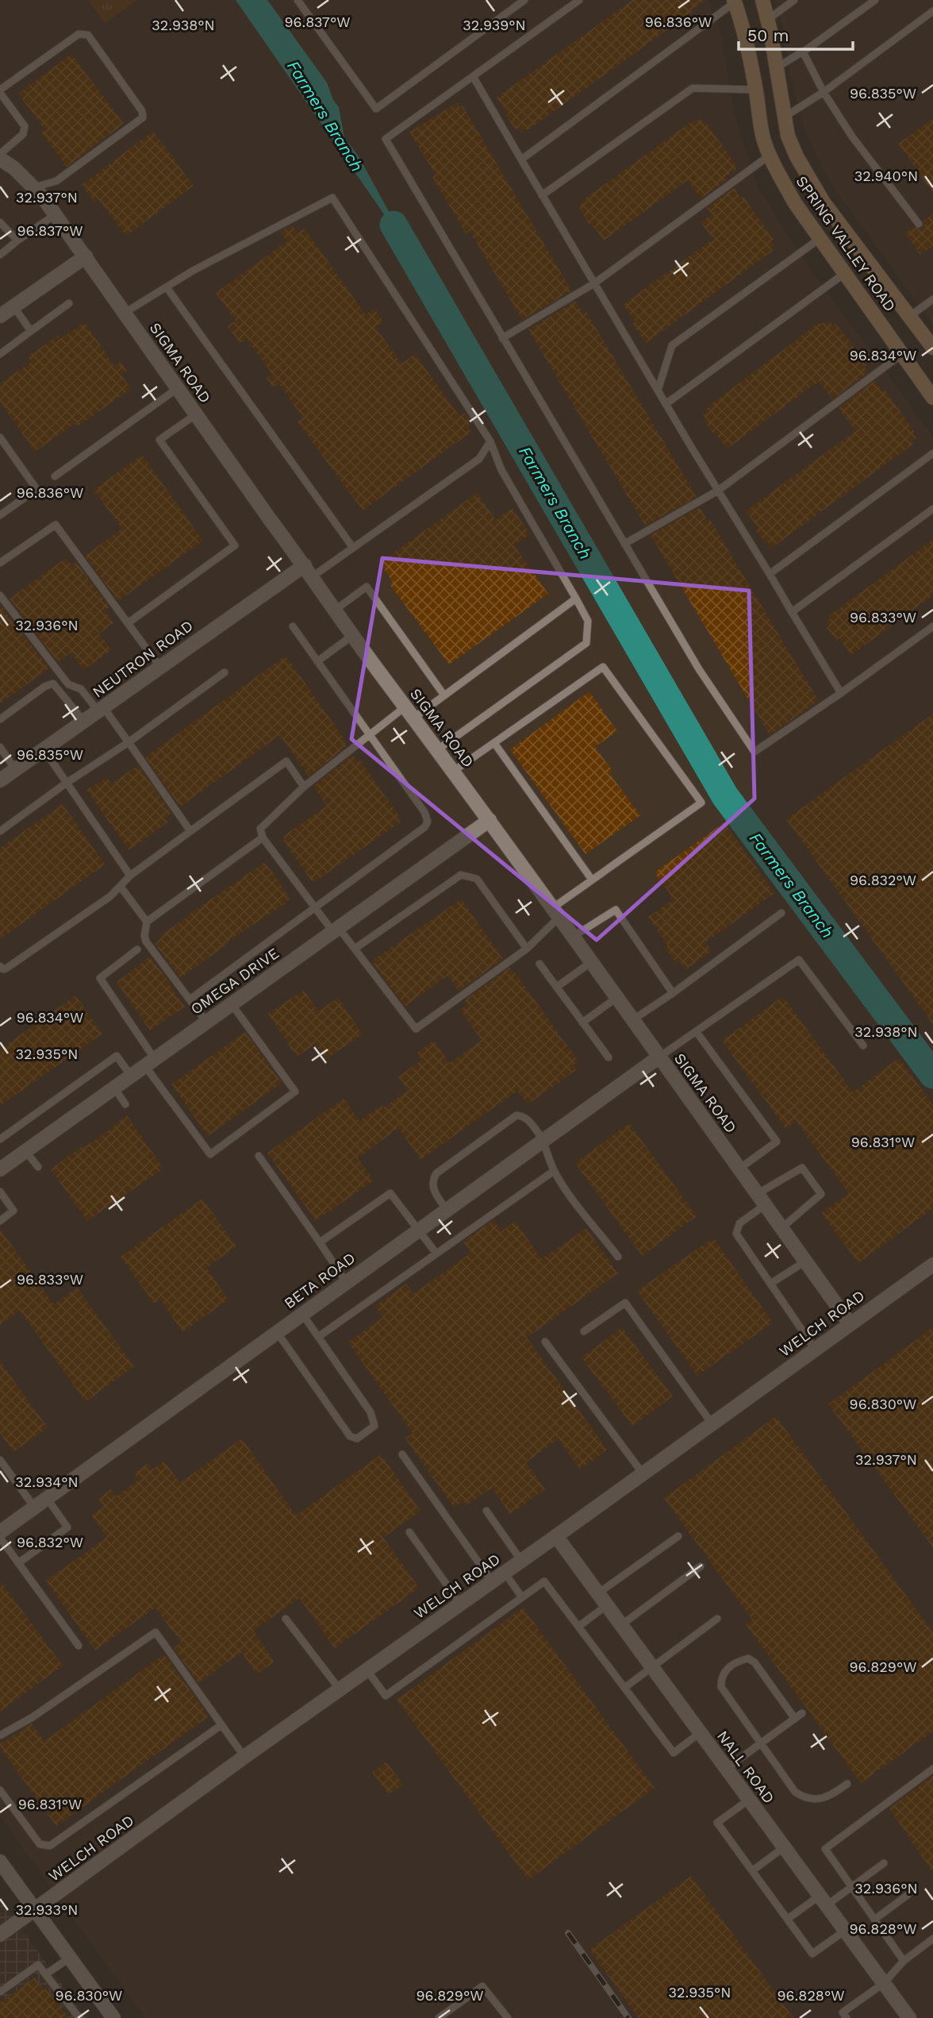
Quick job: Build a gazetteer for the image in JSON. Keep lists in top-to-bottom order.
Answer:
{
  "streets": {
    "main road": ["SPRING VALLEY ROAD"],
    "street": [
      "SIGMA ROAD",
      "NEUTRON ROAD",
      "OMEGA DRIVE",
      "BETA ROAD",
      "WELCH ROAD",
      "NALL ROAD"
    ]
  },
  "crossings": [
    ["SIGMA ROAD", "NEUTRON ROAD"],
    ["SIGMA ROAD", "OMEGA DRIVE"],
    ["SIGMA ROAD", "BETA ROAD"],
    ["SIGMA ROAD", "WELCH ROAD"],
    ["WELCH ROAD", "NALL ROAD"]
  ],
  "water": ["Farmers Branch"],
  "scale_bar": "50 m",
  "coordinates": [
    "96.837°W",
    "96.836°W",
    "32.938°N",
    "32.939°N",
    "96.835°W",
    "32.940°N",
    "32.937°N",
    "96.834°W",
    "96.833°W",
    "32.936°N",
    "96.832°W",
    "32.935°N",
    "96.831°W",
    "96.830°W",
    "32.934°N",
    "96.829°W",
    "32.933°N",
    "96.828°W"
  ]
}
